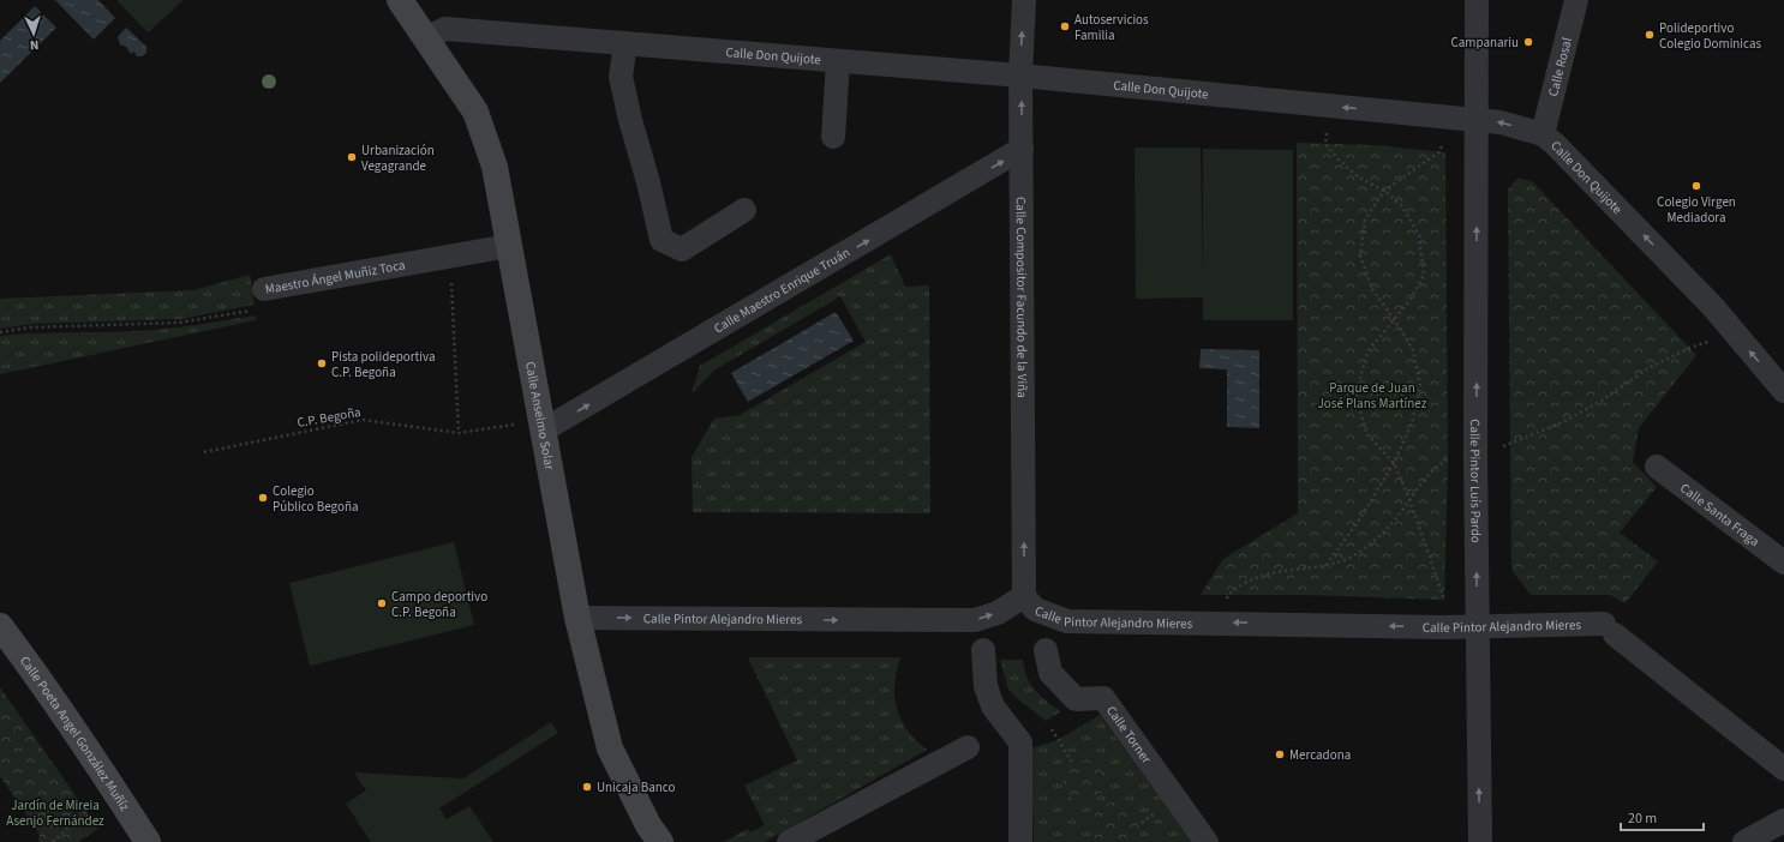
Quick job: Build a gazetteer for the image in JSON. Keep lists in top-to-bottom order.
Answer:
{
  "streets": {
    "main road": ["Calle Anselmo Solar", "Calle Poeta Angel González Muñíz"],
    "street": [
      "Calle Don Quijote",
      "Calle Rosal",
      "Maestro Ángel Muñiz Toca",
      "Calle Maestro Enrique Truán",
      "Calle Compositor Facundo de la Viña",
      "Calle Pintor Luís Pardo",
      "Calle Santa Fraga",
      "Calle Pintor Alejandro Mieres",
      "Calle Torner"
    ],
    "path": ["C.P. Begoña"]
  },
  "crossings": [
    ["Calle Don Quijote", "Calle Rosal"],
    ["Calle Don Quijote", "Calle Compositor Facundo de la Viña"],
    ["Calle Don Quijote", "Calle Anselmo Solar"],
    ["Calle Don Quijote", "Calle Pintor Luís Pardo"],
    ["Maestro Ángel Muñiz Toca", "Calle Anselmo Solar"],
    ["Calle Maestro Enrique Truán", "Calle Compositor Facundo de la Viña"],
    ["Calle Maestro Enrique Truán", "Calle Anselmo Solar"],
    ["Calle Maestro Enrique Truán", "C.P. Begoña"],
    ["Calle Compositor Facundo de la Viña", "Calle Pintor Alejandro Mieres"],
    ["Calle Anselmo Solar", "C.P. Begoña"],
    ["Calle Anselmo Solar", "Calle Pintor Alejandro Mieres"],
    ["Calle Pintor Luís Pardo", "Calle Pintor Alejandro Mieres"]
  ],
  "one_way": [
    "Calle Don Quijote",
    "Calle Maestro Enrique Truán",
    "Calle Compositor Facundo de la Viña",
    "Calle Pintor Luís Pardo"
  ],
  "parks": ["Parque de Juan José Plans Martínez", "Jardín de Mireia Asenjo Fernández"],
  "places": [
    "Autoservicios Familia",
    "Polideportivo Colegio Dominicas",
    "Campanariu",
    "Urbanización Vegagrande",
    "Colegio Virgen Mediadora",
    "Pista polideportiva C.P. Begoña",
    "Colegio Público Begoña",
    "Campo deportivo C.P. Begoña",
    "Mercadona",
    "Unicaja Banco"
  ],
  "scale_bar": "20 m",
  "north": "bottom"
}
